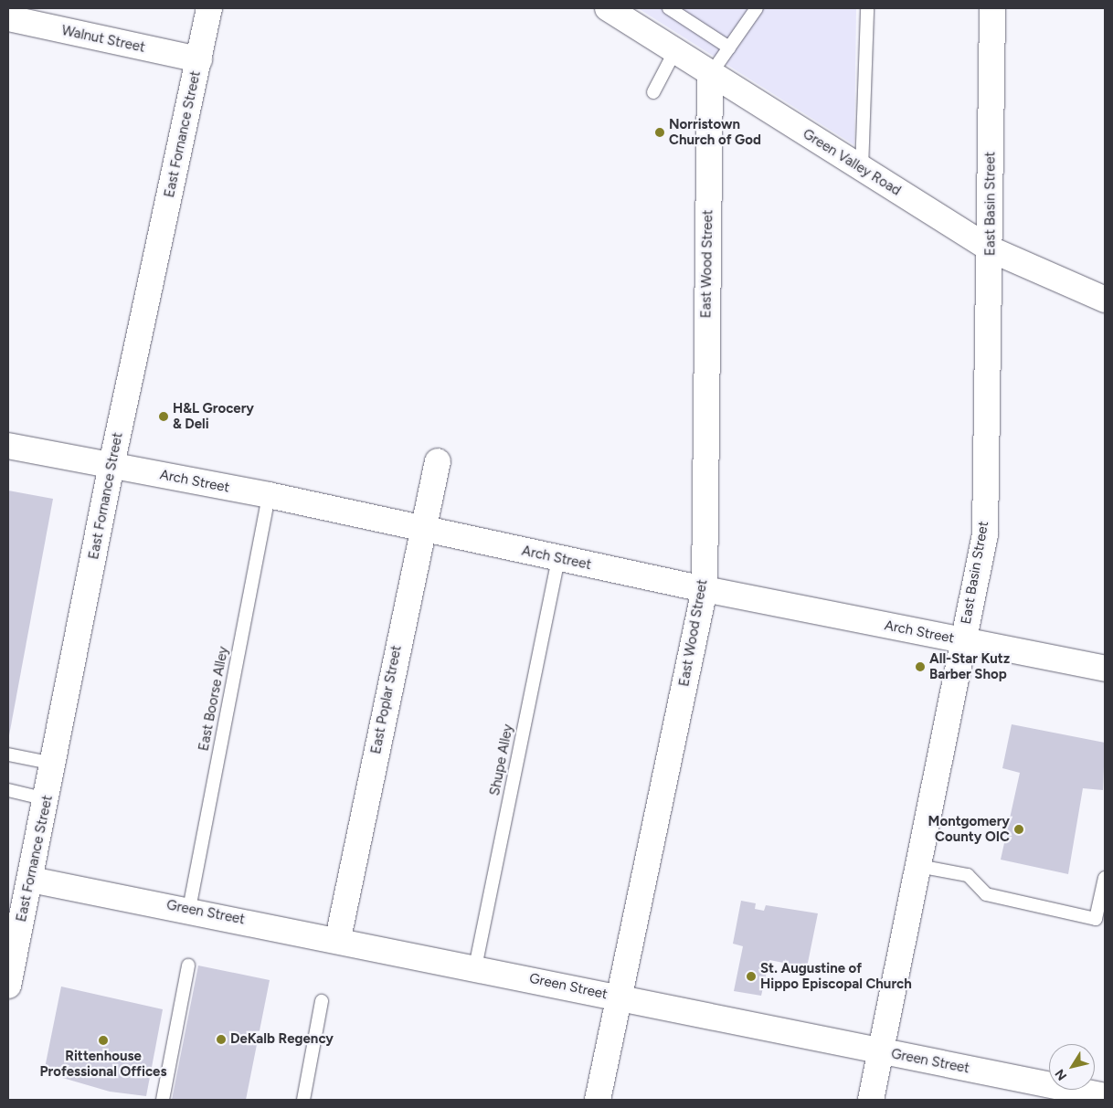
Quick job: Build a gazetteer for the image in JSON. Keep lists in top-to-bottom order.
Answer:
{
  "streets": {
    "street": [
      "Walnut Street",
      "East Fornance Street",
      "Green Valley Road",
      "East Basin Street",
      "East Wood Street",
      "Arch Street",
      "East Poplar Street",
      "Green Street"
    ],
    "lane": ["East Boorse Alley", "Shupe Alley"]
  },
  "crossings": [
    ["Walnut Street", "East Fornance Street"],
    ["East Fornance Street", "Arch Street"],
    ["East Fornance Street", "Green Street"],
    ["Green Valley Road", "East Basin Street"],
    ["Green Valley Road", "East Wood Street"],
    ["East Basin Street", "Arch Street"],
    ["East Basin Street", "Green Street"],
    ["East Wood Street", "Arch Street"],
    ["East Wood Street", "Green Street"],
    ["Arch Street", "East Boorse Alley"],
    ["Arch Street", "East Poplar Street"],
    ["Arch Street", "Shupe Alley"],
    ["East Boorse Alley", "Green Street"],
    ["East Poplar Street", "Green Street"],
    ["Shupe Alley", "Green Street"]
  ],
  "places": [
    "Norristown Church of God",
    "H&L Grocery & Deli",
    "All-Star Kutz Barber Shop",
    "Montgomery County OIC",
    "St. Augustine of Hippo Episcopal Church",
    "DeKalb Regency",
    "Rittenhouse Professional Offices"
  ],
  "north": "bottom left"
}
